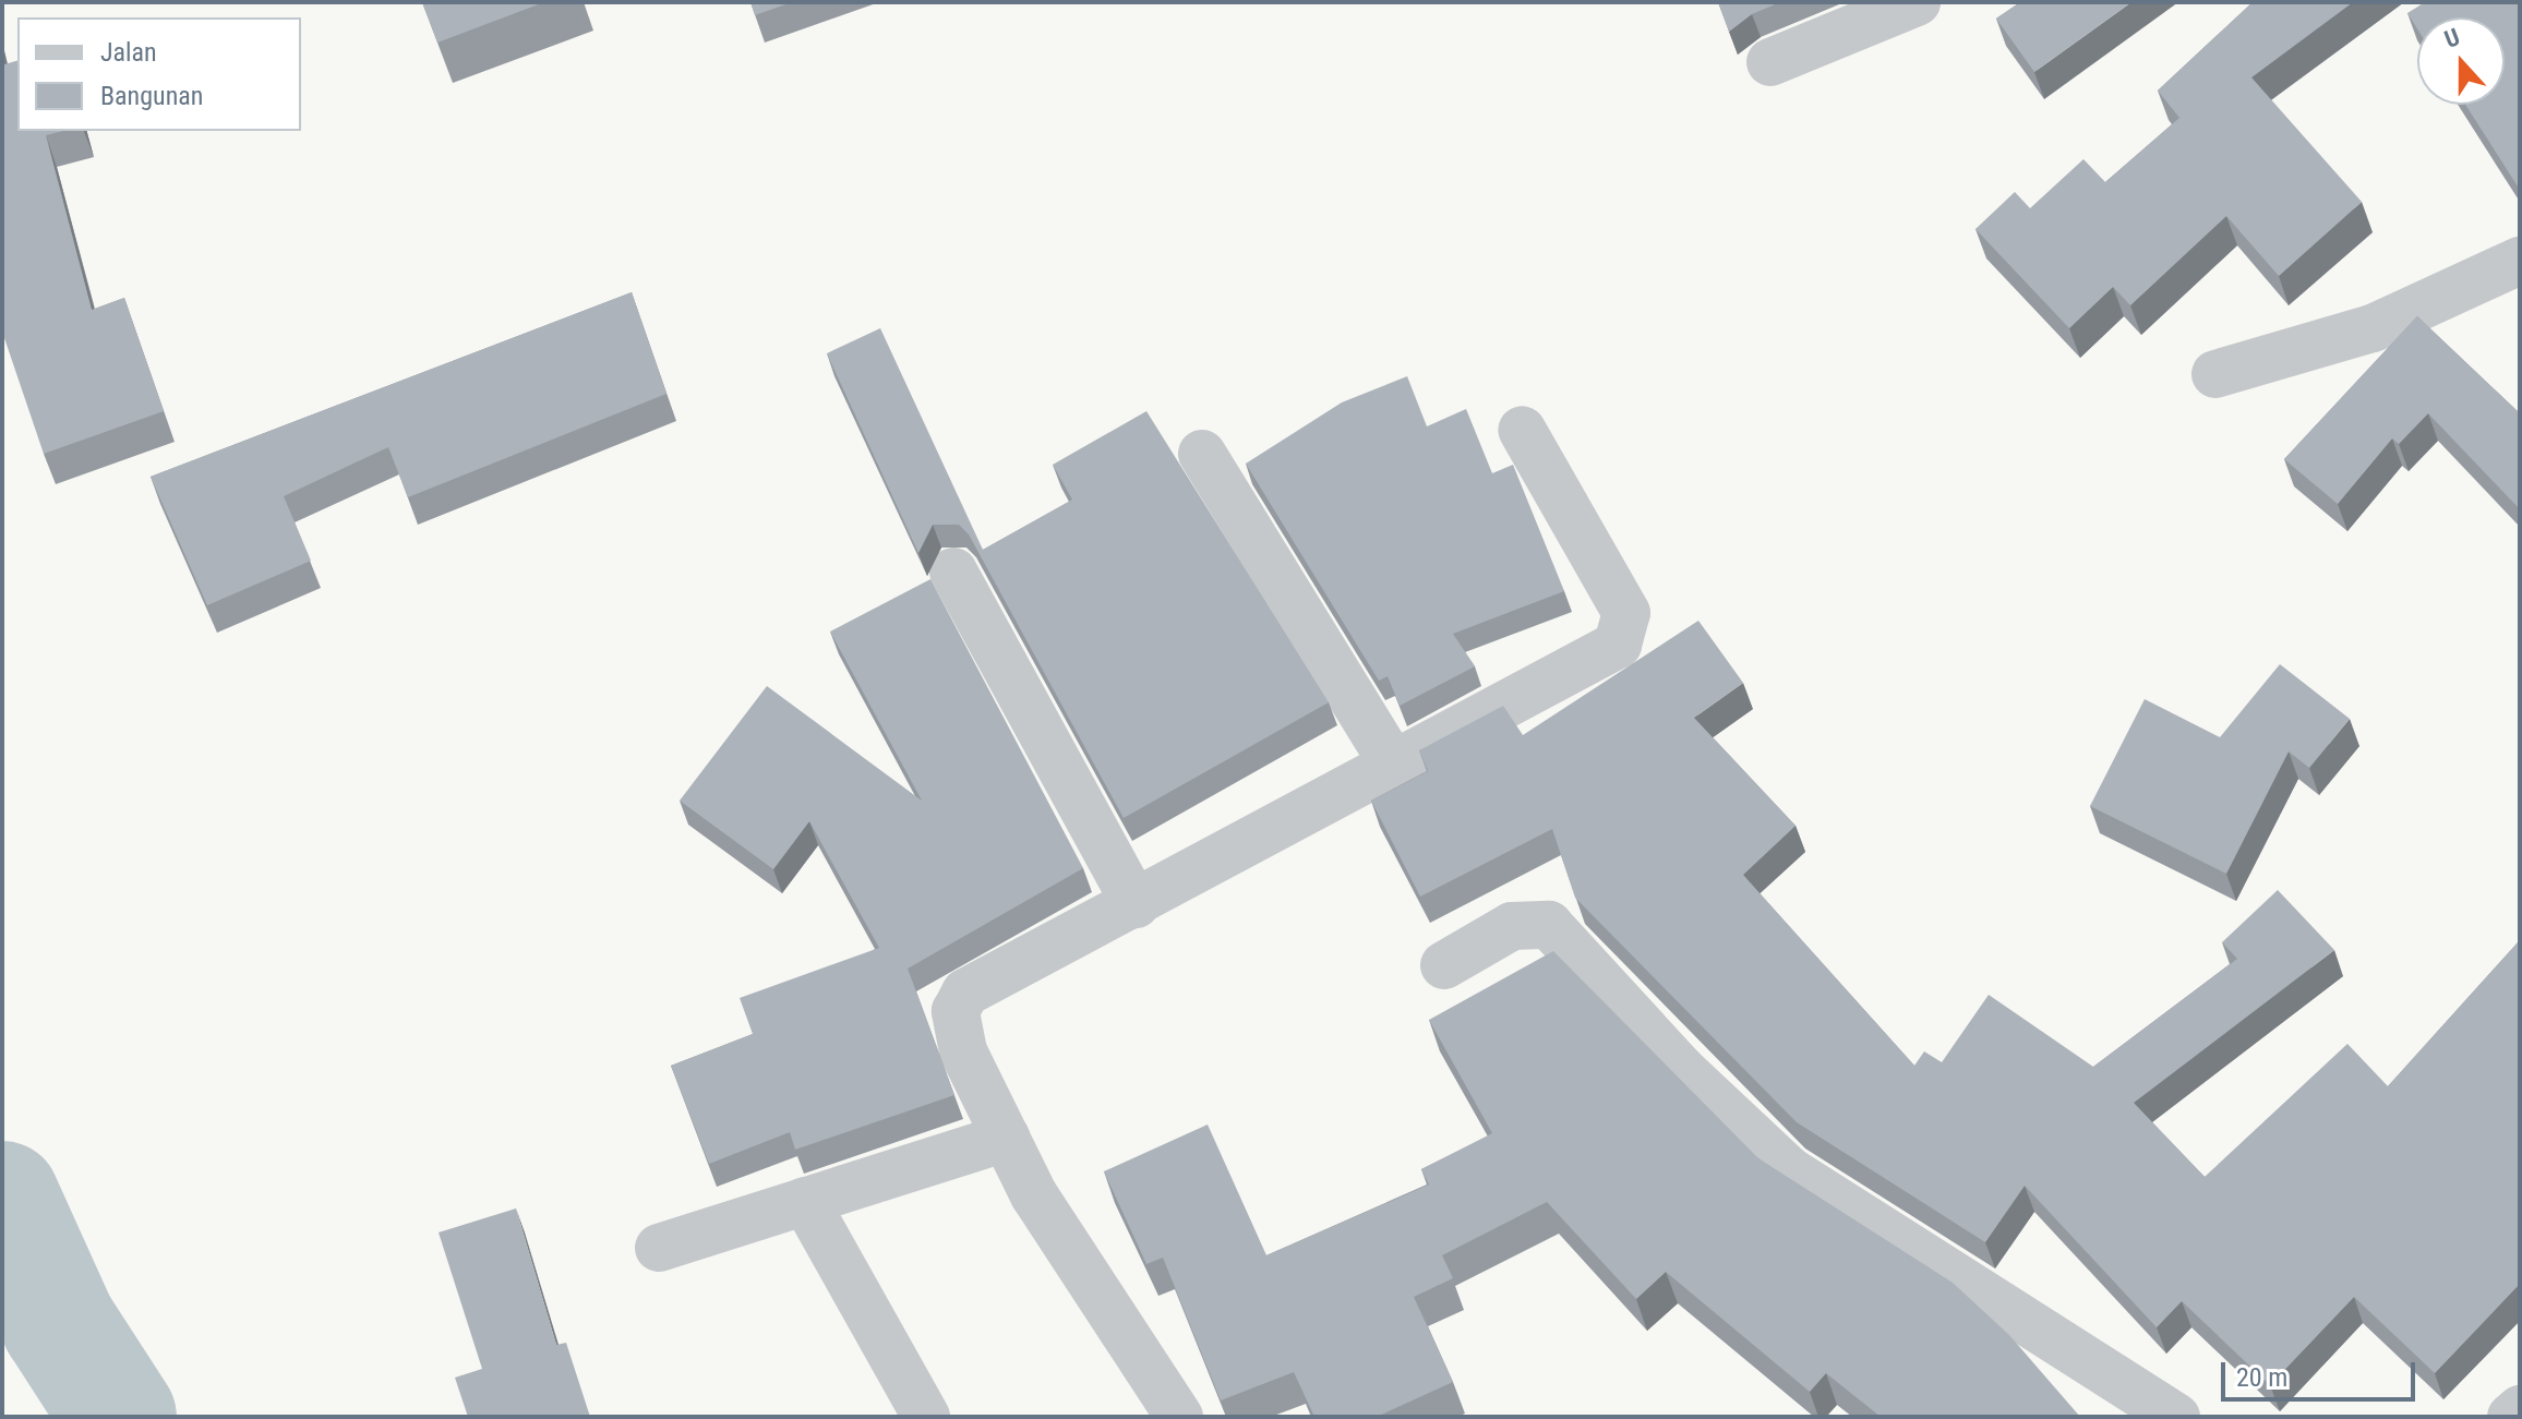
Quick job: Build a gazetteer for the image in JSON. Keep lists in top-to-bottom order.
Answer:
{
  "legend": ["Jalan", "Bangunan"],
  "scale_bar": "20 m",
  "north": "top"
}
